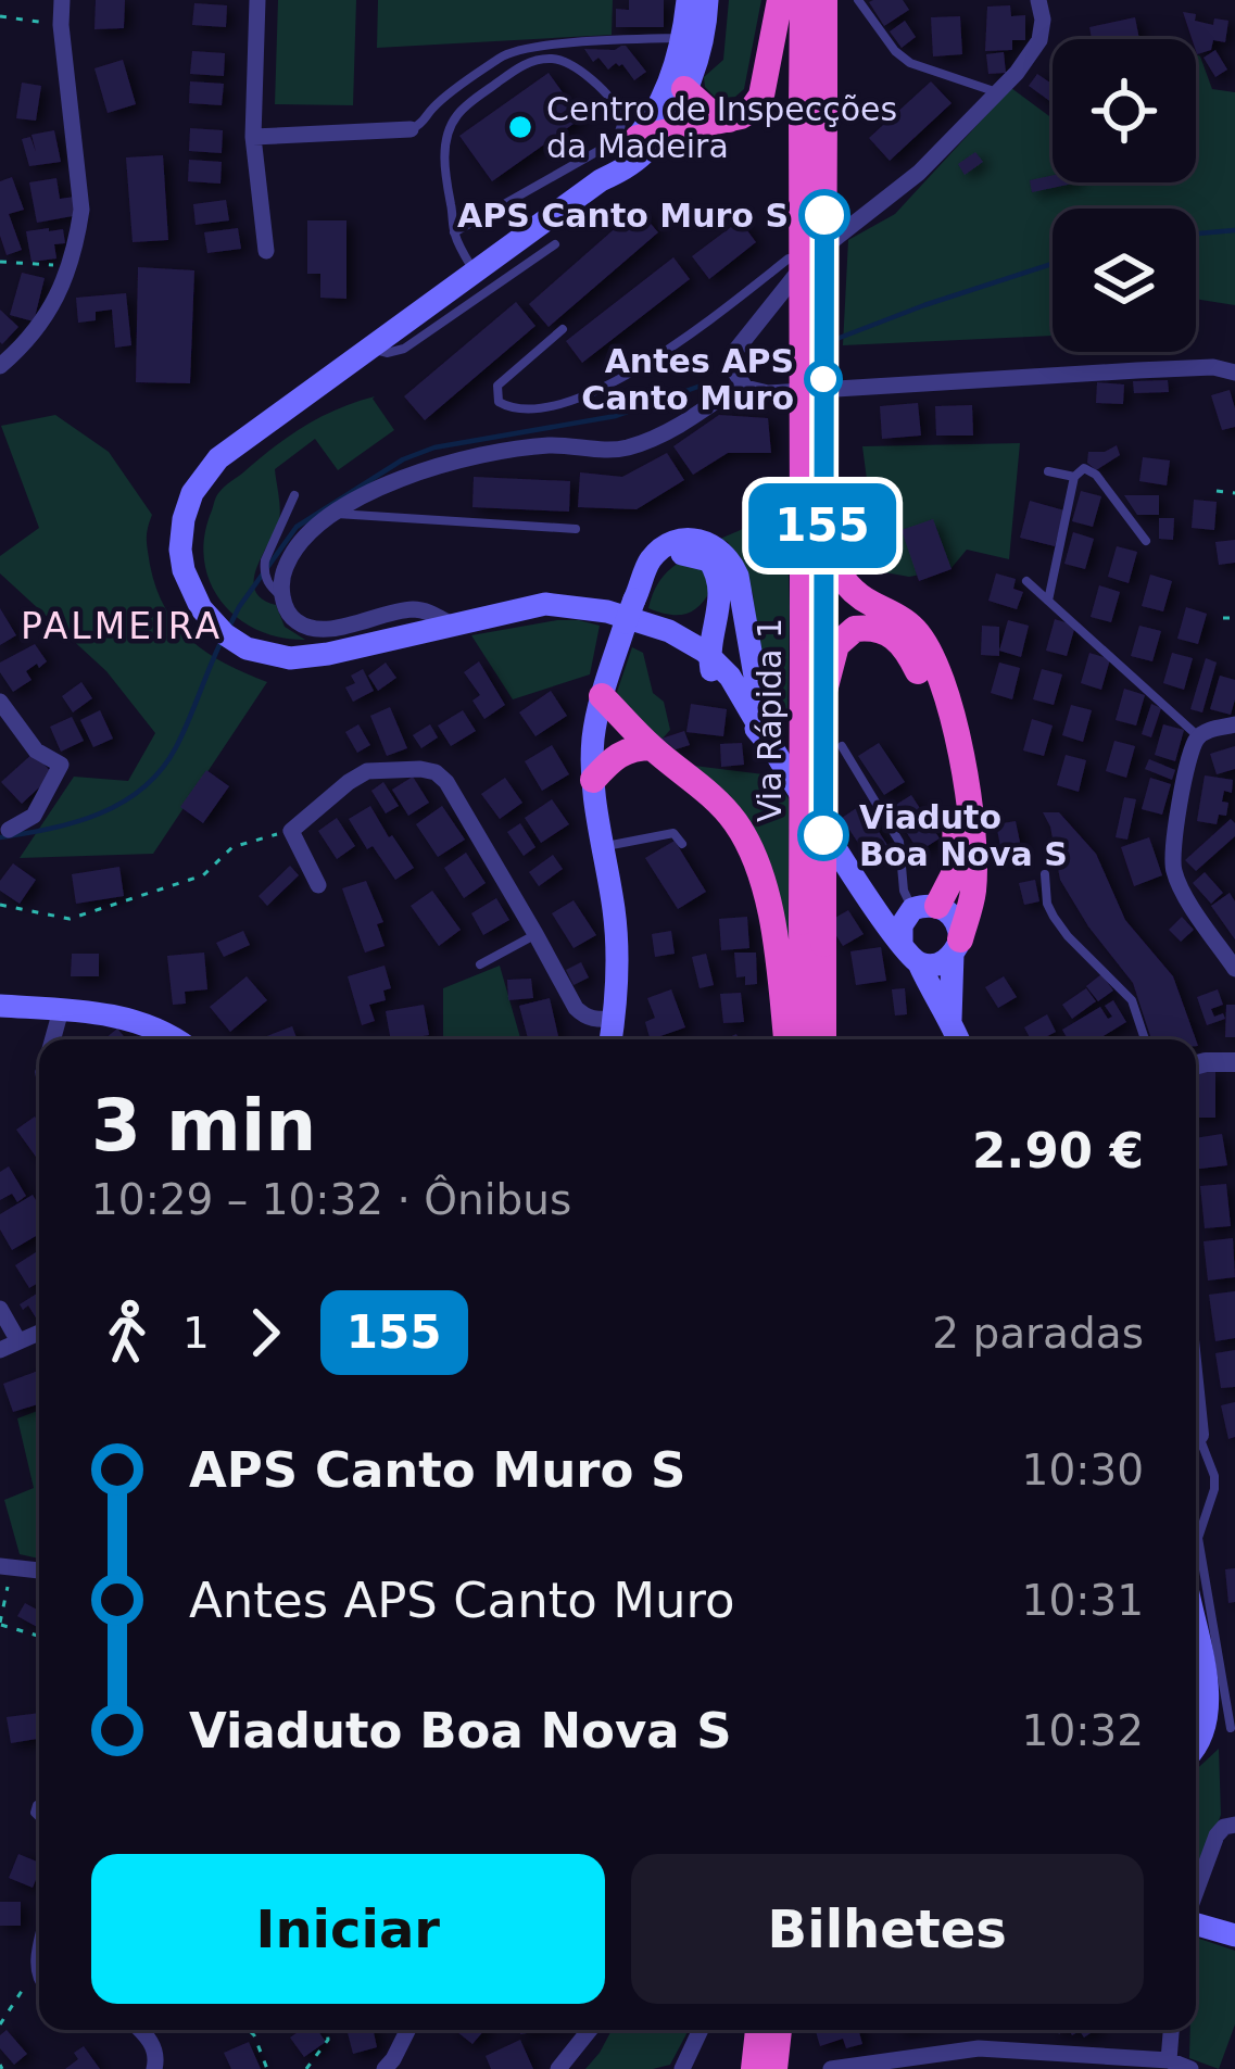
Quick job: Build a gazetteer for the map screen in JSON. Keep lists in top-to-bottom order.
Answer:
{
  "streets": {
    "highway": ["Via Rápida 1"]
  },
  "districts": ["PALMEIRA"],
  "places": [
    "Centro de Inspecções da Madeira",
    "APS Canto Muro S",
    "Antes APS Canto Muro",
    "Viaduto Boa Nova S"
  ],
  "lines": ["bus line 155"],
  "page": {
    "on_map": "155",
    "heading": ["3 min", "10:29 – 10:32 · Ônibus", "2.90 €"],
    "legs": ["1", "155", "2 paradas"],
    "list": [
      {
        "name": "APS Canto Muro S",
        "value": "10:30"
      },
      {
        "name": "Antes APS Canto Muro",
        "value": "10:31"
      },
      {
        "name": "Viaduto Boa Nova S",
        "value": "10:32"
      }
    ],
    "buttons": ["Iniciar", "Bilhetes"]
  }
}
